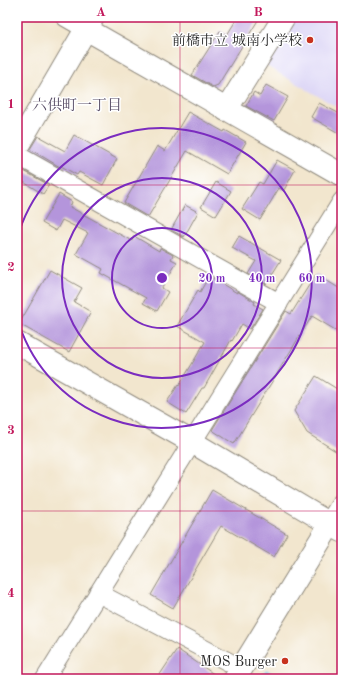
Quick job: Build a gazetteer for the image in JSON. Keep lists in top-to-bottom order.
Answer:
{
  "districts": ["六供町一丁目"],
  "places": ["前橋市立 城南小学校", "MOS Burger"],
  "grid": {
    "columns": ["A", "B"],
    "rows": [
      "1",
      "2",
      "3",
      "4"
    ]
  },
  "rings": ["20 m", "40 m", "60 m"]
}
